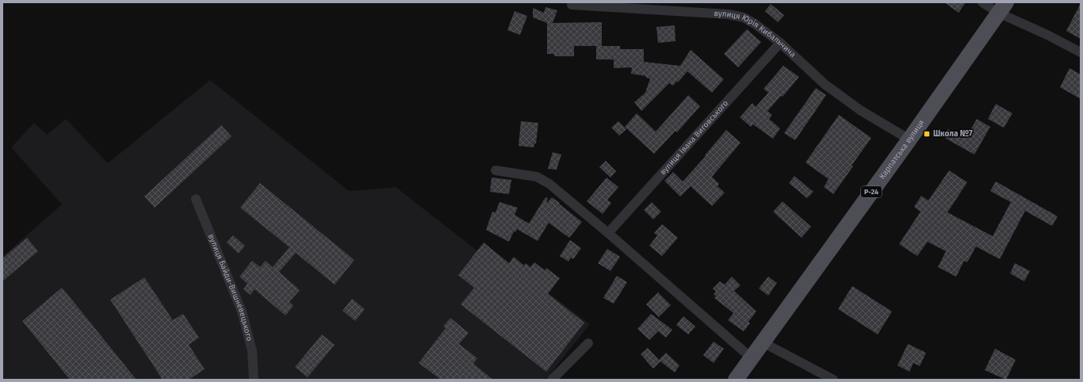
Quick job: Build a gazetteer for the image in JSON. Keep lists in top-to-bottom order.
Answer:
{
  "streets": {
    "main road": ["Карпатська вулиця", "Р-24"],
    "street": ["вулиця Юрія Кибальчича", "вулиця Івана Виговського", "вулиця Байди-Вишневецького"]
  },
  "crossings": [
    ["вулиця Юрія Кибальчича", "вулиця Івана Виговського"],
    ["вулиця Юрія Кибальчича", "Карпатська вулиця"]
  ],
  "places": {
    "transit": ["Школа №7"]
  }
}
